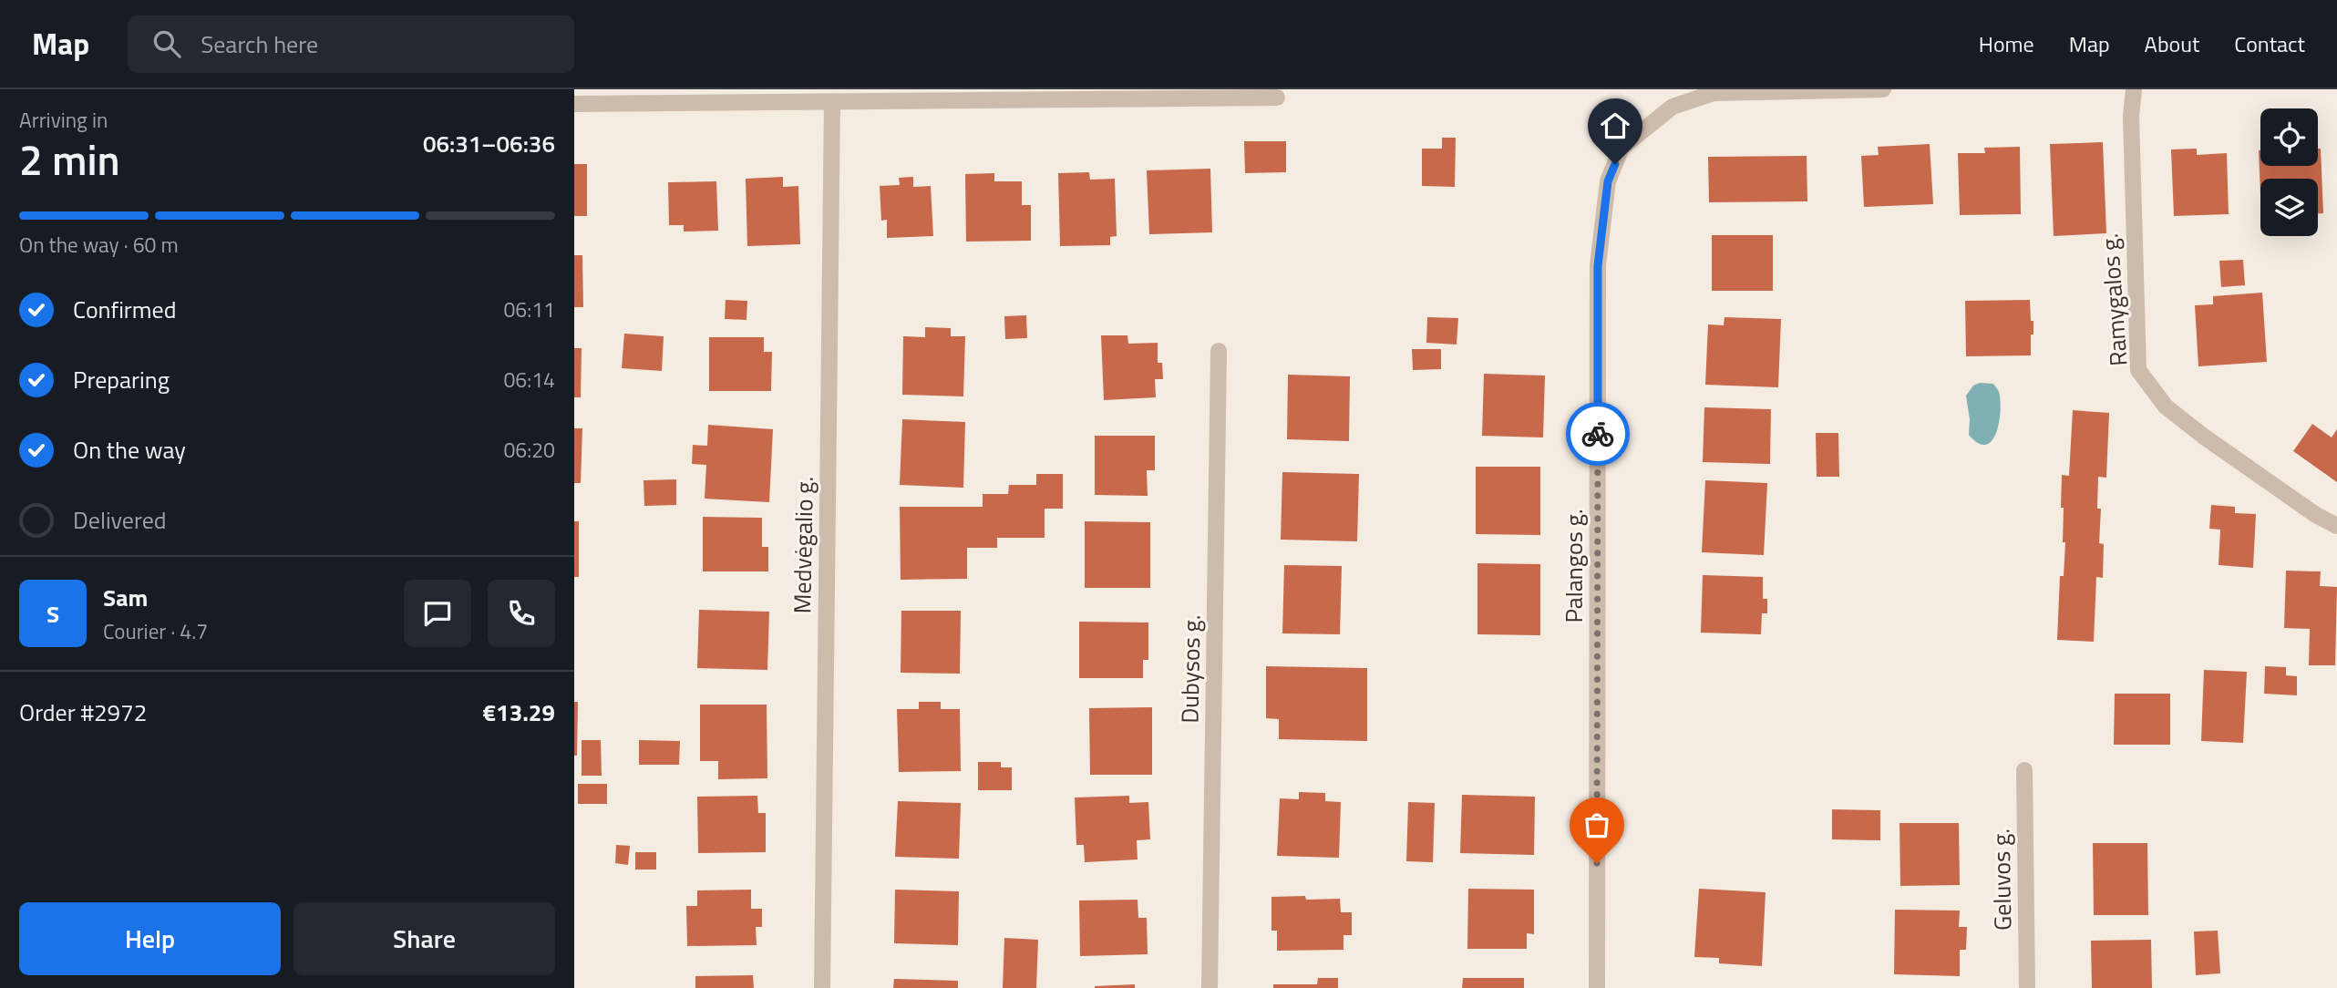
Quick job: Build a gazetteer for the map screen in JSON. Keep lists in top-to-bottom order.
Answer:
{
  "streets": {
    "street": [
      "Ramygalos g.",
      "Medvėgalio g.",
      "Palangos g.",
      "Dubysos g.",
      "Geluvos g."
    ]
  },
  "page": {
    "header": "Map",
    "search": "Search here",
    "nav": [
      "Home",
      "Map",
      "About",
      "Contact"
    ],
    "heading": ["2 min", "Arriving in", "06:31–06:36"],
    "panel": [
      "Sam",
      "Courier · 4.7",
      "Order #2972",
      "€13.29"
    ],
    "bar": "On the way · 60 m",
    "list": [
      ["Confirmed", "06:11"],
      ["Preparing", "06:14"],
      ["On the way", "06:20"],
      "Delivered"
    ],
    "round": "S",
    "buttons": ["Help", "Share"]
  }
}
